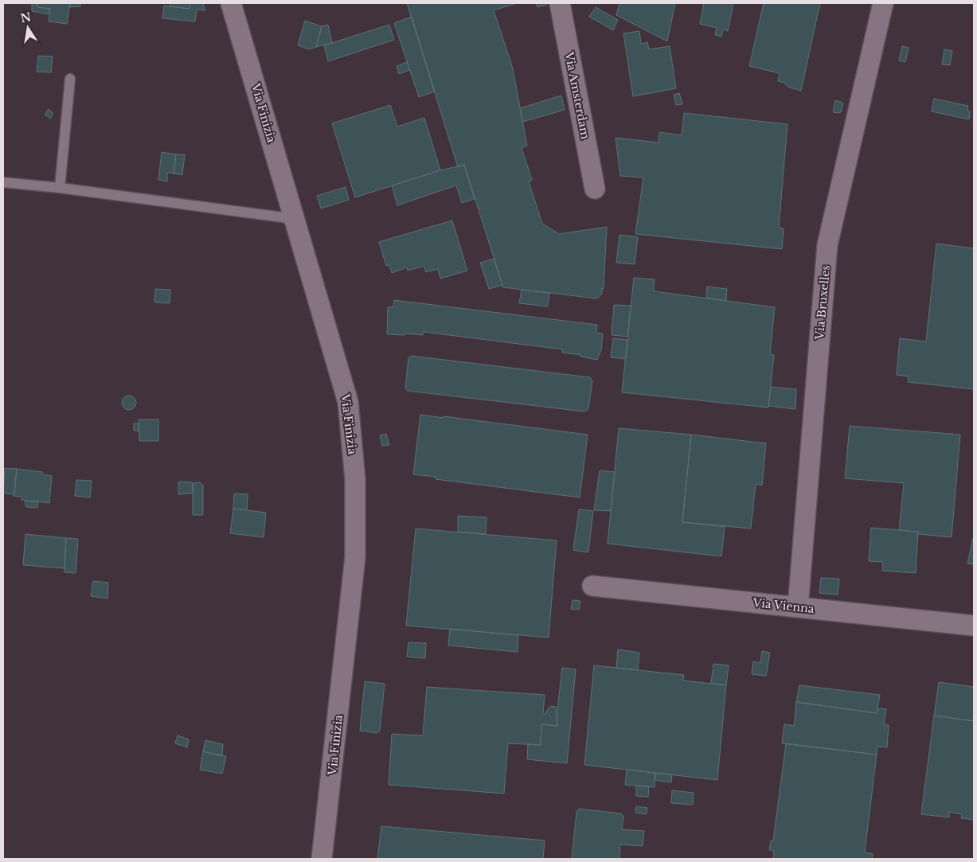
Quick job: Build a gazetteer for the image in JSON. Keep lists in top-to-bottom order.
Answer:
{
  "streets": {
    "street": [
      "Via Amsterdam",
      "Via Finizia",
      "Via Bruxelles",
      "Via Vienna"
    ]
  },
  "crossings": [
    ["Via Bruxelles", "Via Vienna"]
  ],
  "north": "top"
}
